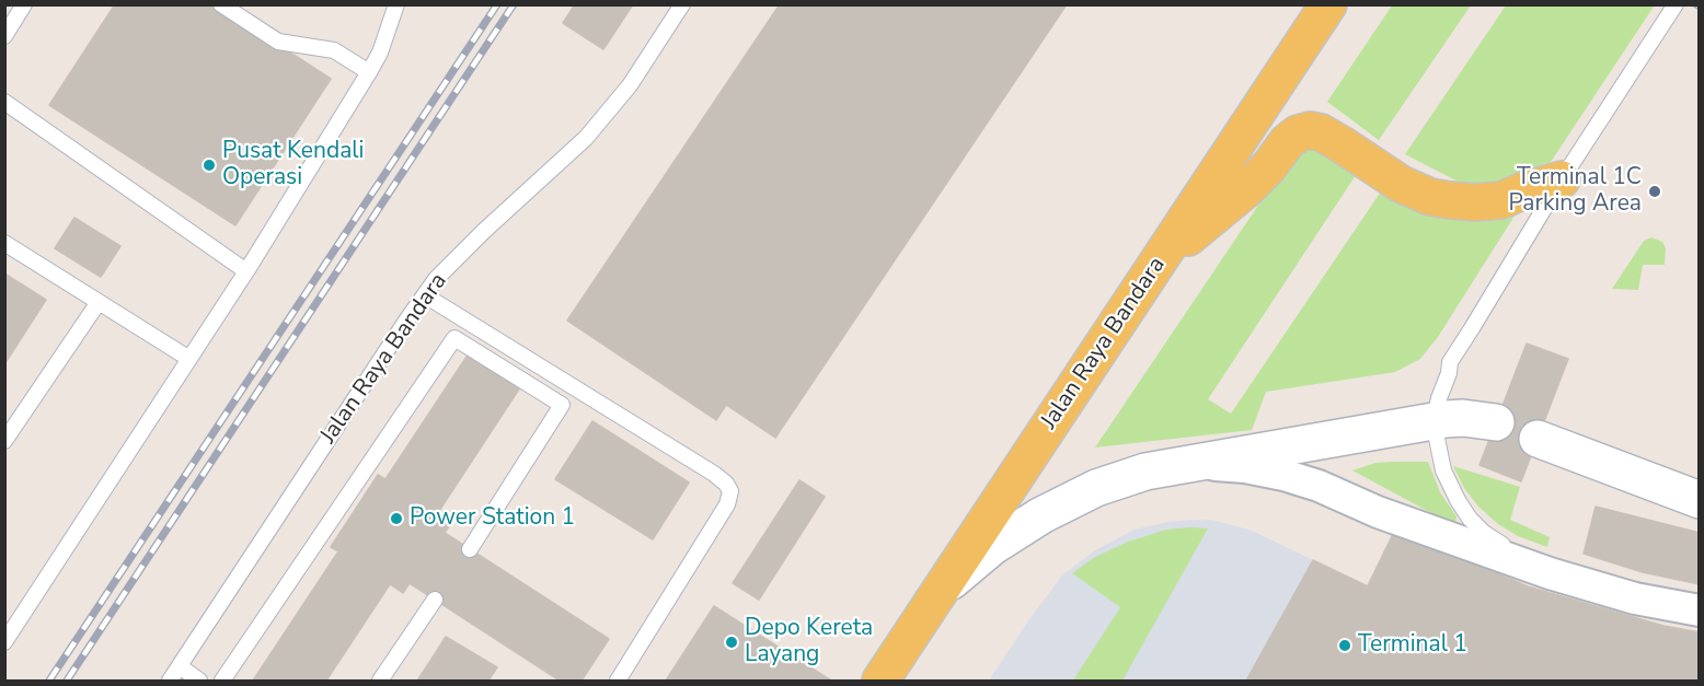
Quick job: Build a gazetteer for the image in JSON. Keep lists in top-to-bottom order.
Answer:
{
  "streets": {
    "main road": ["Jalan Raya Bandara"]
  },
  "places": [
    "Pusat Kendali Operasi",
    "Terminal 1C Parking Area",
    "Power Station 1",
    "Depo Kereta Layang",
    "Terminal 1"
  ]
}
